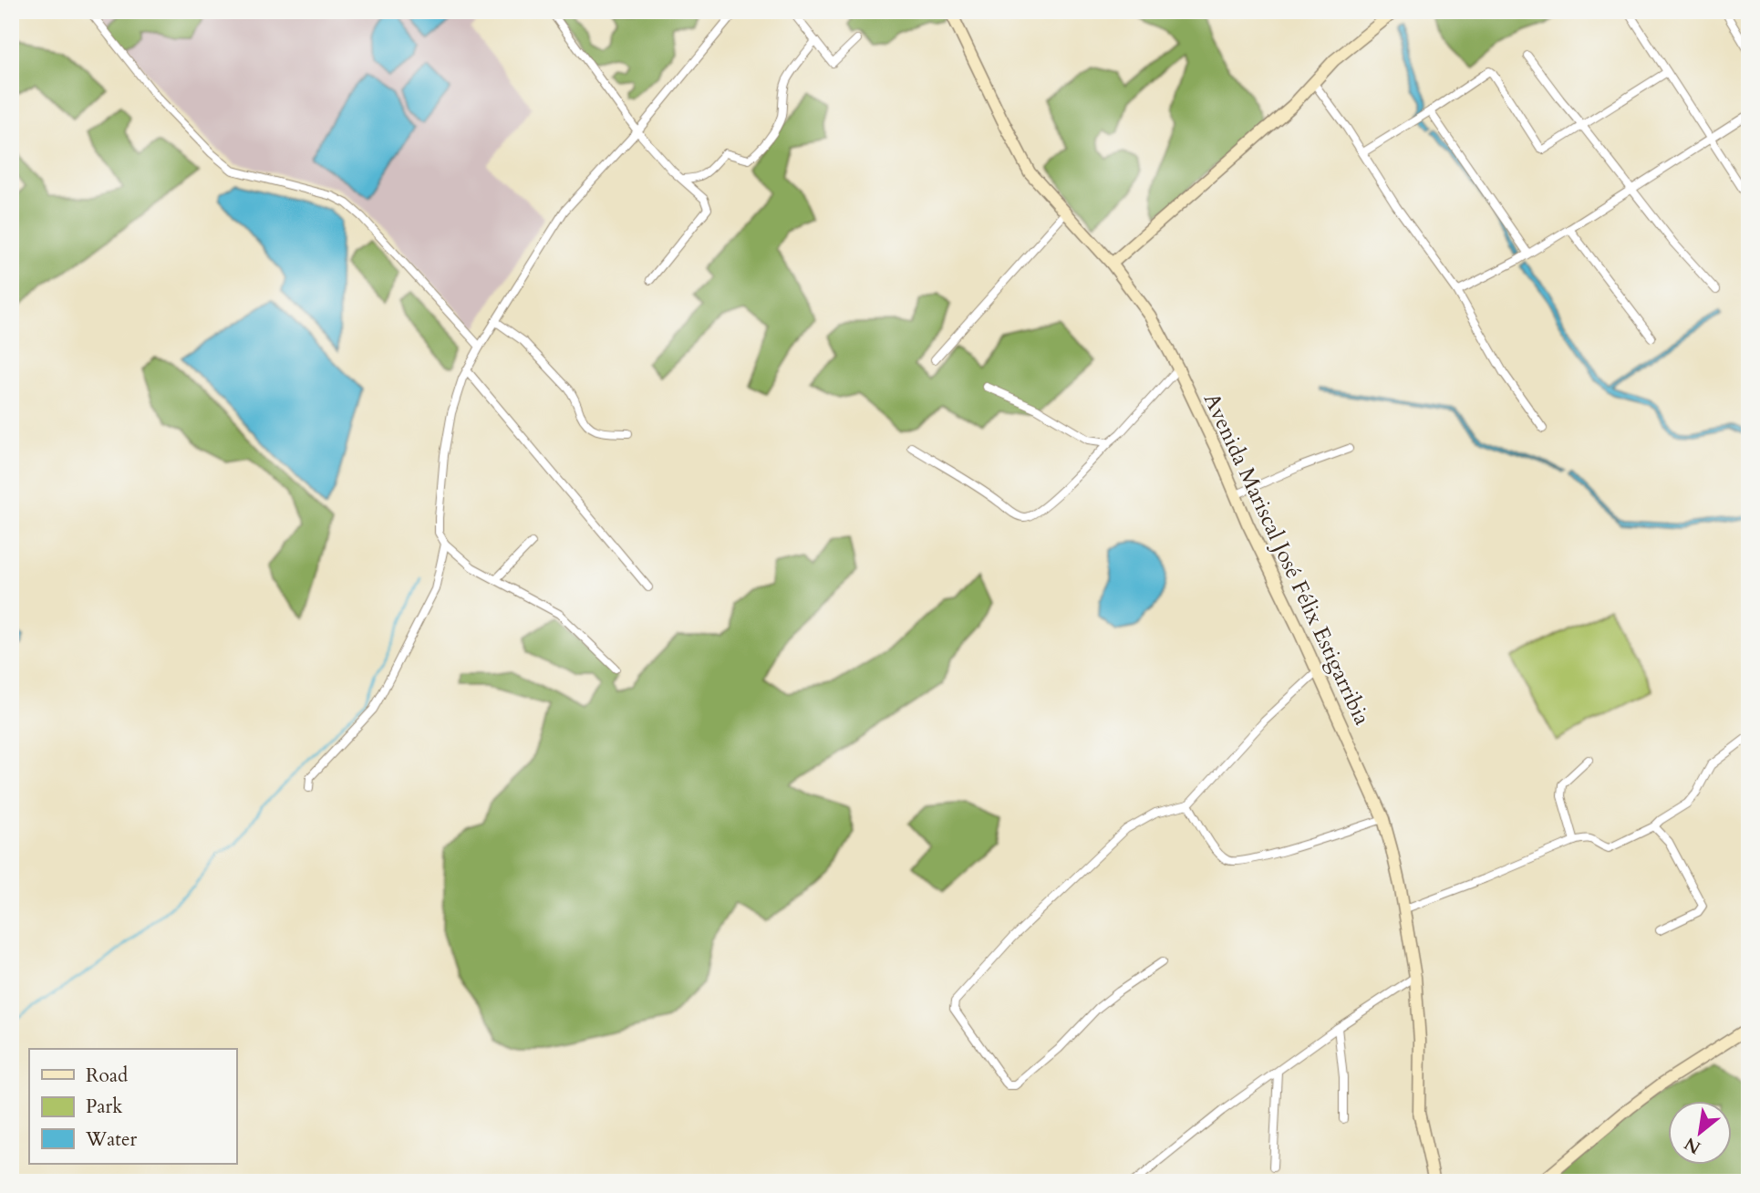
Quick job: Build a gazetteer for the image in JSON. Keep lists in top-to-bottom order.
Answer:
{
  "streets": {
    "main road": ["Avenida Mariscal José Félix Estigarribia"]
  },
  "legend": ["Road", "Park", "Water"],
  "north": "bottom left"
}
